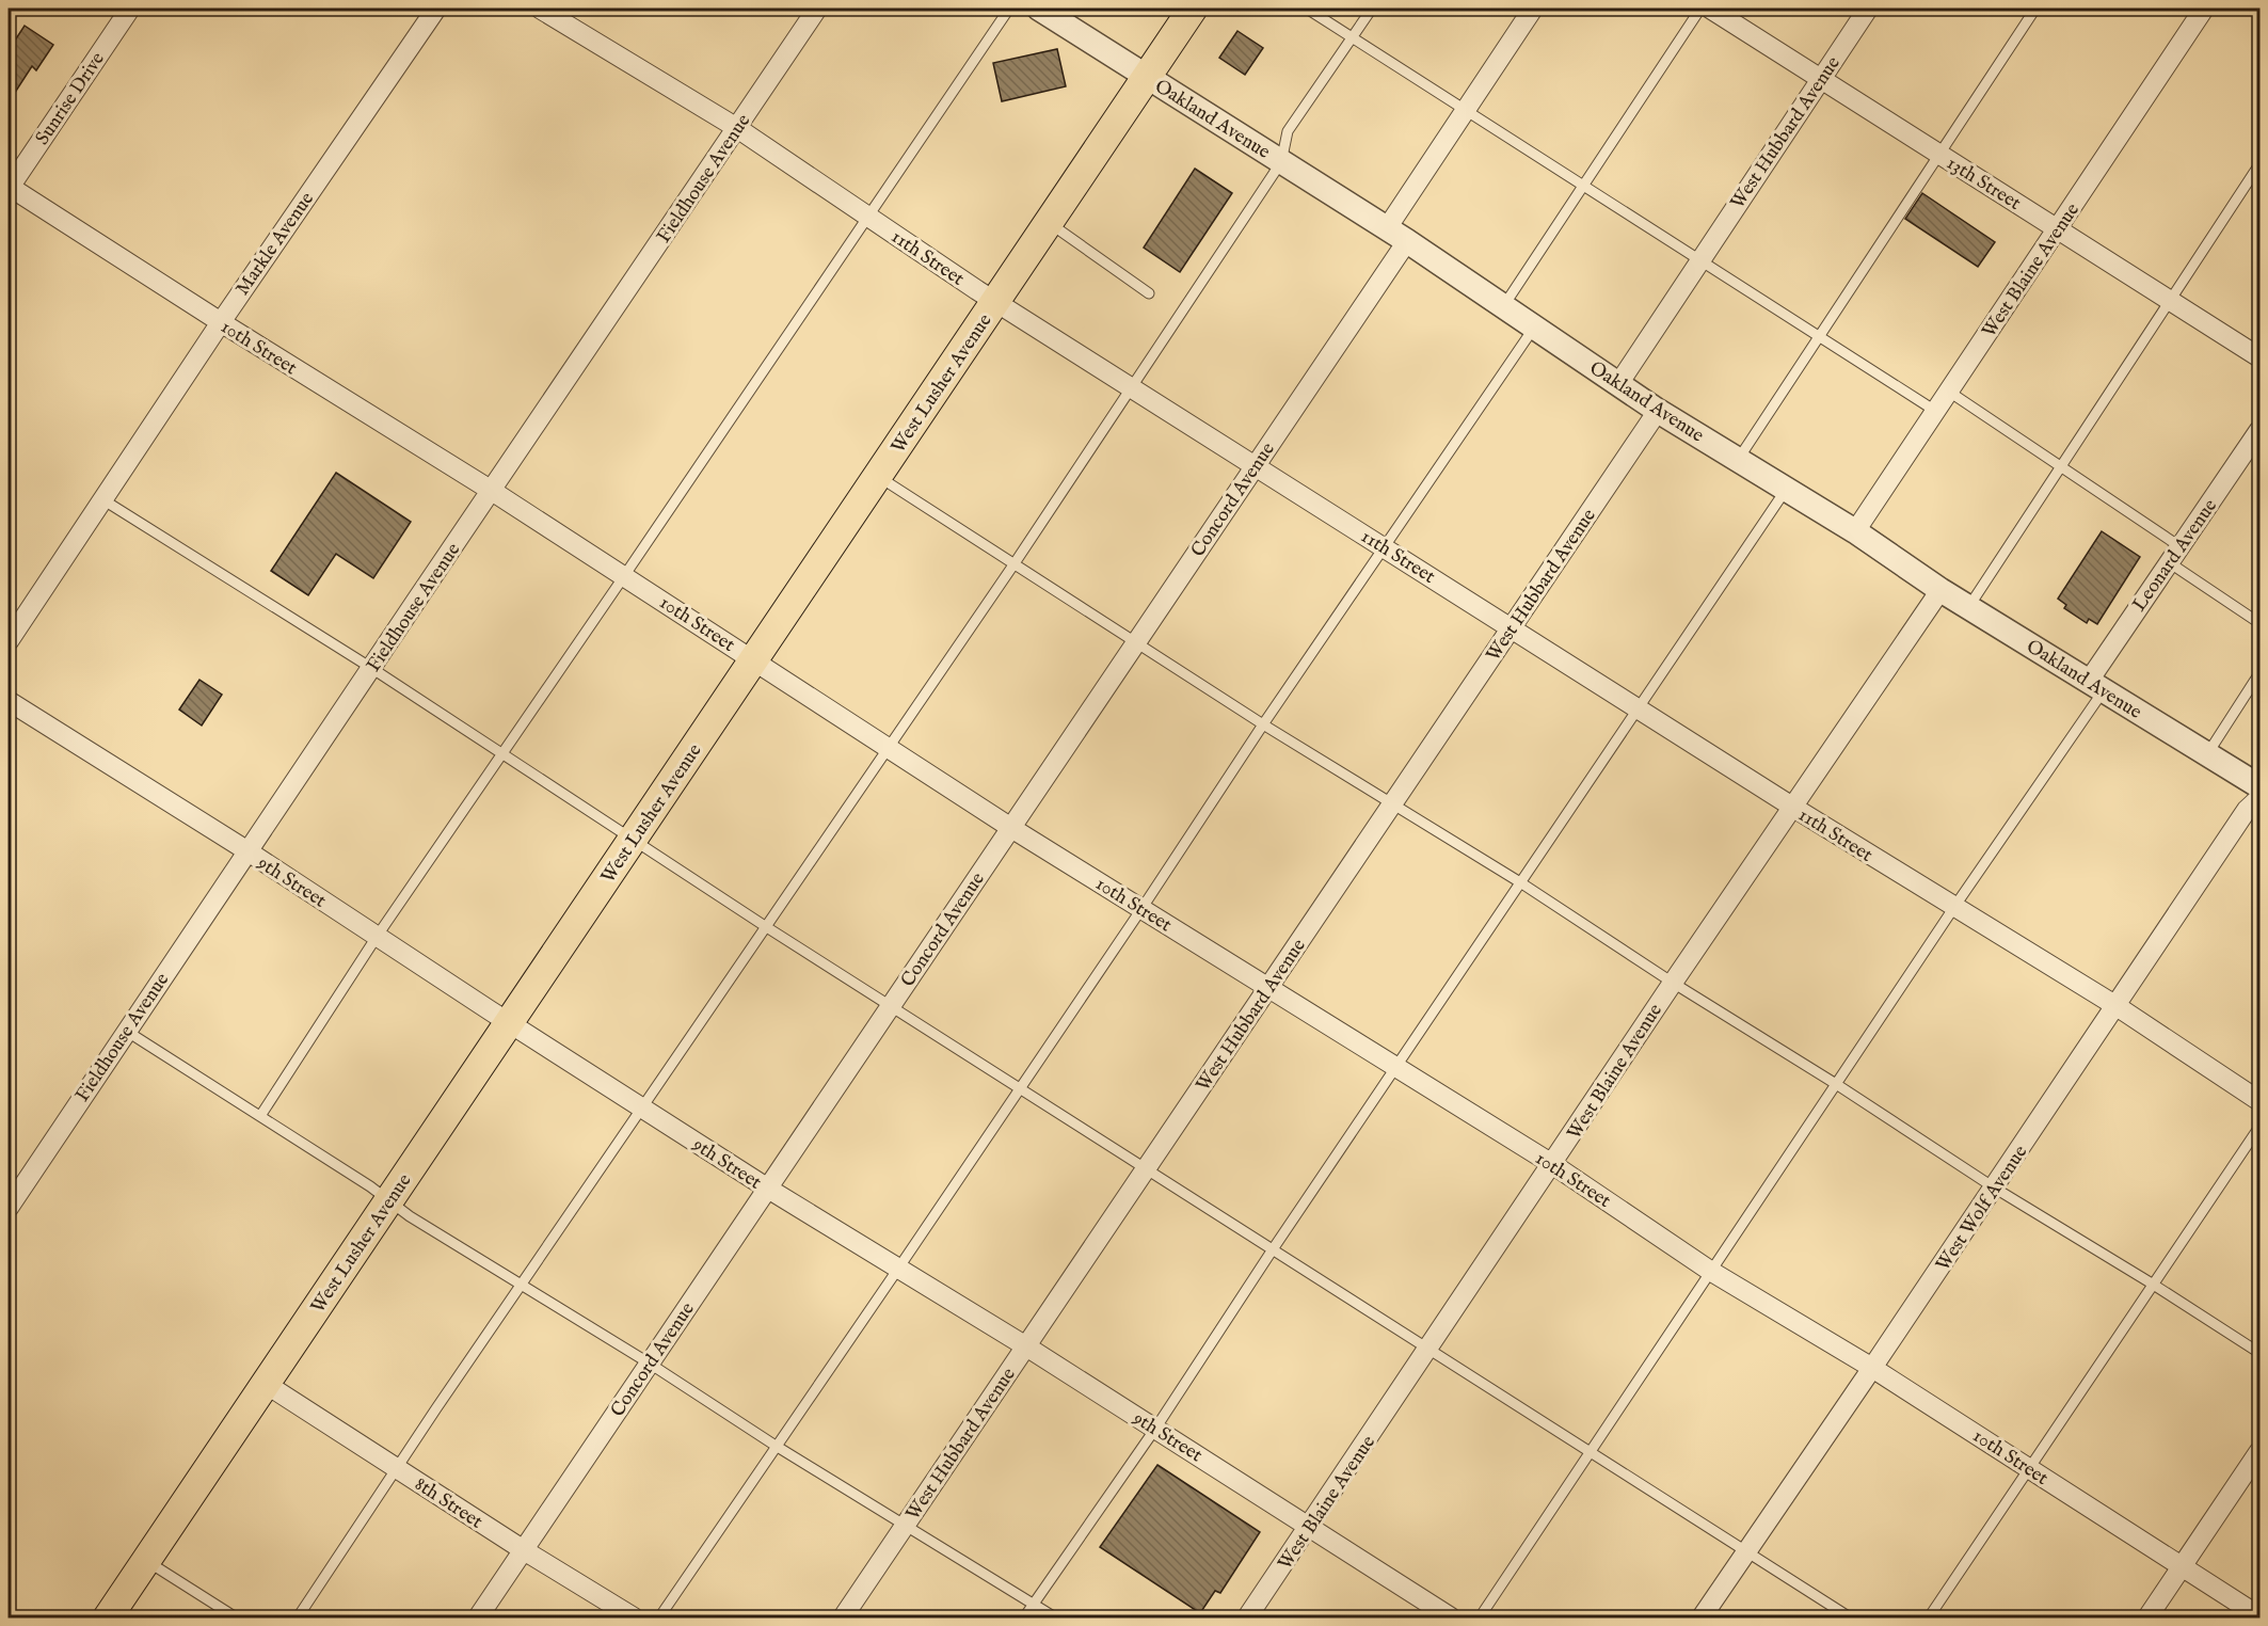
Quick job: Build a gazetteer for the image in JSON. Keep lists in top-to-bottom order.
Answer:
{
  "streets": {
    "main road": ["West Lusher Avenue"],
    "street": [
      "Sunrise Drive",
      "Oakland Avenue",
      "West Hubbard Avenue",
      "Fieldhouse Avenue",
      "13th Street",
      "Markle Avenue",
      "11th Street",
      "West Blaine Avenue",
      "10th Street",
      "Concord Avenue",
      "Leonard Avenue",
      "9th Street",
      "West Wolf Avenue",
      "8th Street"
    ]
  },
  "crossings": [
    ["Sunrise Drive", "10th Street"],
    ["Oakland Avenue", "West Hubbard Avenue"],
    ["Oakland Avenue", "West Blaine Avenue"],
    ["Oakland Avenue", "West Lusher Avenue"],
    ["Oakland Avenue", "Concord Avenue"],
    ["Oakland Avenue", "Leonard Avenue"],
    ["West Hubbard Avenue", "13th Street"],
    ["West Hubbard Avenue", "11th Street"],
    ["West Hubbard Avenue", "10th Street"],
    ["West Hubbard Avenue", "9th Street"],
    ["Fieldhouse Avenue", "11th Street"],
    ["Fieldhouse Avenue", "10th Street"],
    ["Fieldhouse Avenue", "9th Street"],
    ["13th Street", "West Blaine Avenue"],
    ["Markle Avenue", "10th Street"],
    ["11th Street", "West Blaine Avenue"],
    ["11th Street", "West Lusher Avenue"],
    ["11th Street", "Concord Avenue"],
    ["11th Street", "West Wolf Avenue"],
    ["West Blaine Avenue", "10th Street"],
    ["West Blaine Avenue", "9th Street"],
    ["10th Street", "West Lusher Avenue"],
    ["10th Street", "Concord Avenue"],
    ["10th Street", "West Wolf Avenue"],
    ["West Lusher Avenue", "9th Street"],
    ["West Lusher Avenue", "8th Street"],
    ["Concord Avenue", "9th Street"],
    ["Concord Avenue", "8th Street"]
  ]
}
